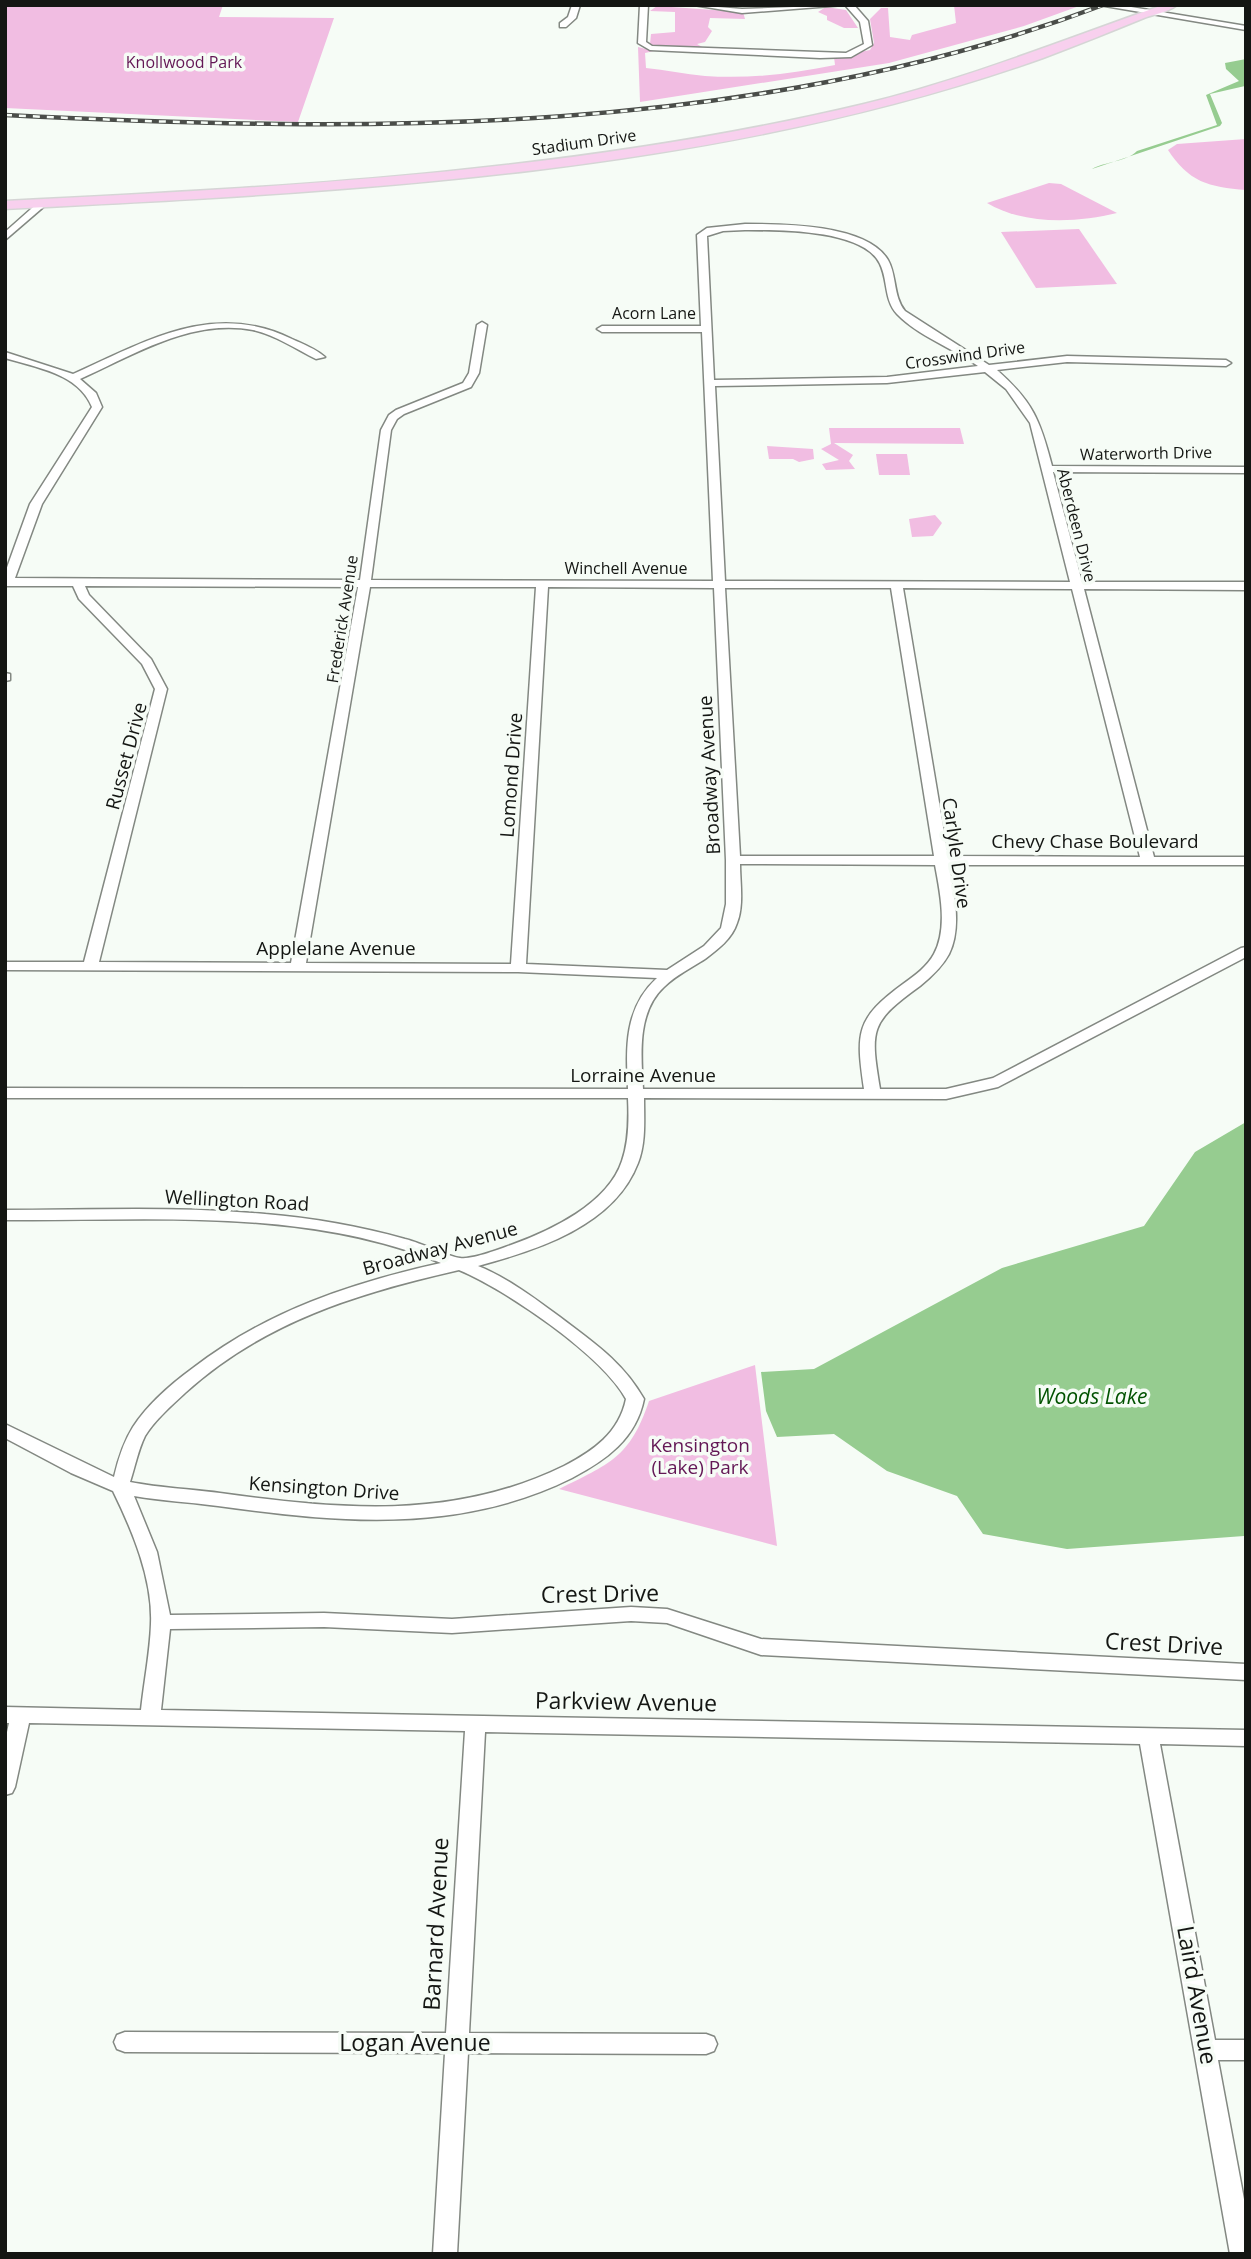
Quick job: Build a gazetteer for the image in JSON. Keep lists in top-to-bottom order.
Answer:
{
  "streets": {
    "main road": ["Stadium Drive"],
    "street": [
      "Acorn Lane",
      "Crosswind Drive",
      "Waterworth Drive",
      "Aberdeen Drive",
      "Winchell Avenue",
      "Frederick Avenue",
      "Russet Drive",
      "Lomond Drive",
      "Broadway Avenue",
      "Chevy Chase Boulevard",
      "Carlyle Drive",
      "Applelane Avenue",
      "Lorraine Avenue",
      "Wellington Road",
      "Kensington Drive",
      "Crest Drive",
      "Parkview Avenue",
      "Barnard Avenue",
      "Laird Avenue",
      "Logan Avenue"
    ]
  },
  "crossings": [
    ["Acorn Lane", "Broadway Avenue"],
    ["Crosswind Drive", "Aberdeen Drive"],
    ["Crosswind Drive", "Broadway Avenue"],
    ["Waterworth Drive", "Aberdeen Drive"],
    ["Aberdeen Drive", "Winchell Avenue"],
    ["Aberdeen Drive", "Broadway Avenue"],
    ["Aberdeen Drive", "Chevy Chase Boulevard"],
    ["Winchell Avenue", "Frederick Avenue"],
    ["Winchell Avenue", "Russet Drive"],
    ["Winchell Avenue", "Lomond Drive"],
    ["Winchell Avenue", "Broadway Avenue"],
    ["Winchell Avenue", "Carlyle Drive"],
    ["Frederick Avenue", "Applelane Avenue"],
    ["Russet Drive", "Applelane Avenue"],
    ["Lomond Drive", "Applelane Avenue"],
    ["Broadway Avenue", "Chevy Chase Boulevard"],
    ["Broadway Avenue", "Applelane Avenue"],
    ["Broadway Avenue", "Lorraine Avenue"],
    ["Broadway Avenue", "Wellington Road"],
    ["Broadway Avenue", "Kensington Drive"],
    ["Chevy Chase Boulevard", "Carlyle Drive"],
    ["Carlyle Drive", "Lorraine Avenue"],
    ["Wellington Road", "Kensington Drive"],
    ["Parkview Avenue", "Barnard Avenue"],
    ["Parkview Avenue", "Laird Avenue"],
    ["Barnard Avenue", "Logan Avenue"]
  ],
  "water": ["Woods Lake"],
  "parks": ["Knollwood Park", "Kensington (Lake) Park"]
}
